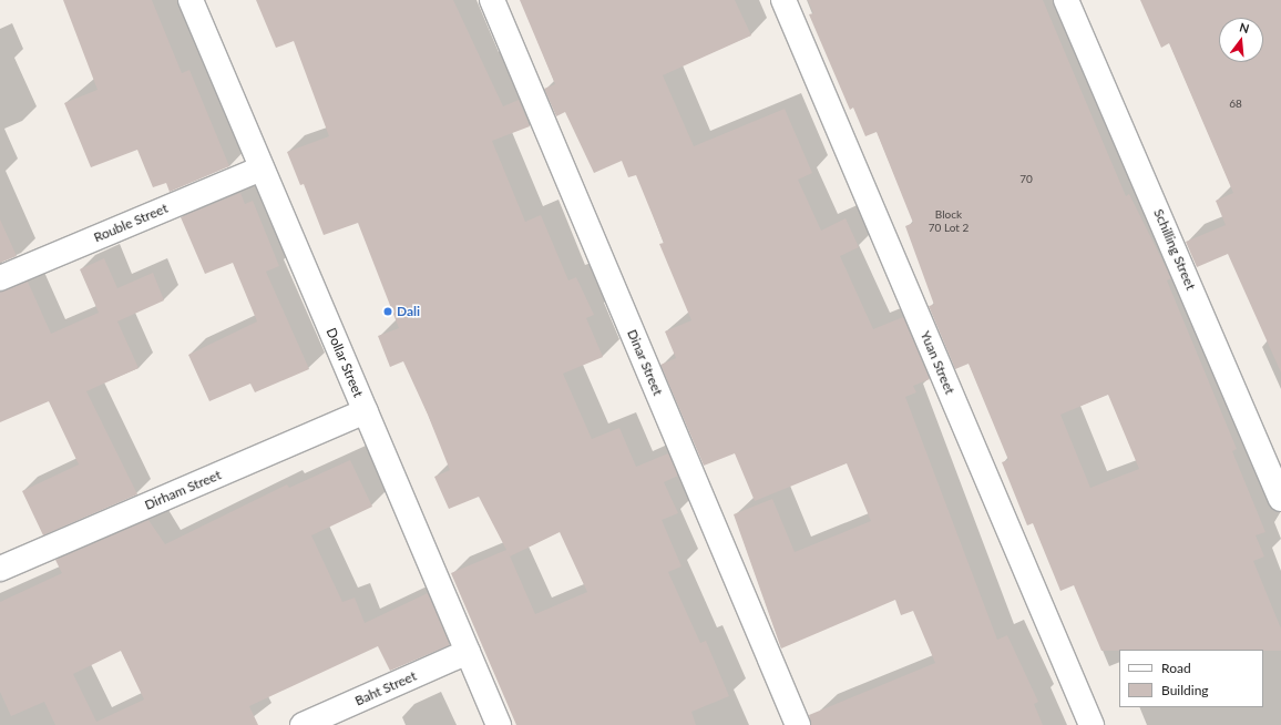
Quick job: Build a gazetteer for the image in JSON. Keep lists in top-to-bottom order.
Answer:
{
  "streets": {
    "street": [
      "Rouble Street",
      "Schilling Street",
      "Dollar Street",
      "Dinar Street",
      "Yuan Street",
      "Dirham Street",
      "Baht Street"
    ]
  },
  "crossings": [
    ["Rouble Street", "Dollar Street"],
    ["Dollar Street", "Dirham Street"],
    ["Dollar Street", "Baht Street"]
  ],
  "places": ["Dali"],
  "house_numbers": ["68", "70", "Block 70 Lot 2"],
  "legend": ["Road", "Building"],
  "north": "top"
}
